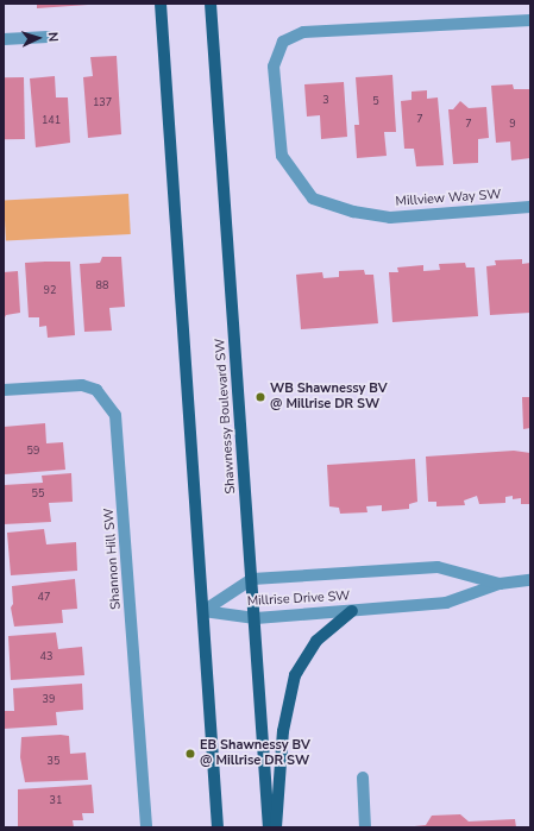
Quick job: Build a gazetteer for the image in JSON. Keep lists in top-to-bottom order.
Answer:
{
  "streets": {
    "main road": ["Shawnessy Boulevard SW"],
    "street": ["Millview Way SW", "Shannon Hill SW", "Millrise Drive SW"]
  },
  "crossings": [
    ["Shawnessy Boulevard SW", "Millrise Drive SW"]
  ],
  "places": ["WB Shawnessy BV @ Millrise DR SW", "EB Shawnessy BV @ Millrise DR SW"],
  "house_numbers": [
    "3",
    "5",
    "137",
    "7",
    "141",
    "7",
    "9",
    "88",
    "92",
    "59",
    "55",
    "47",
    "43",
    "39",
    "35",
    "31"
  ],
  "north": "right"
}
